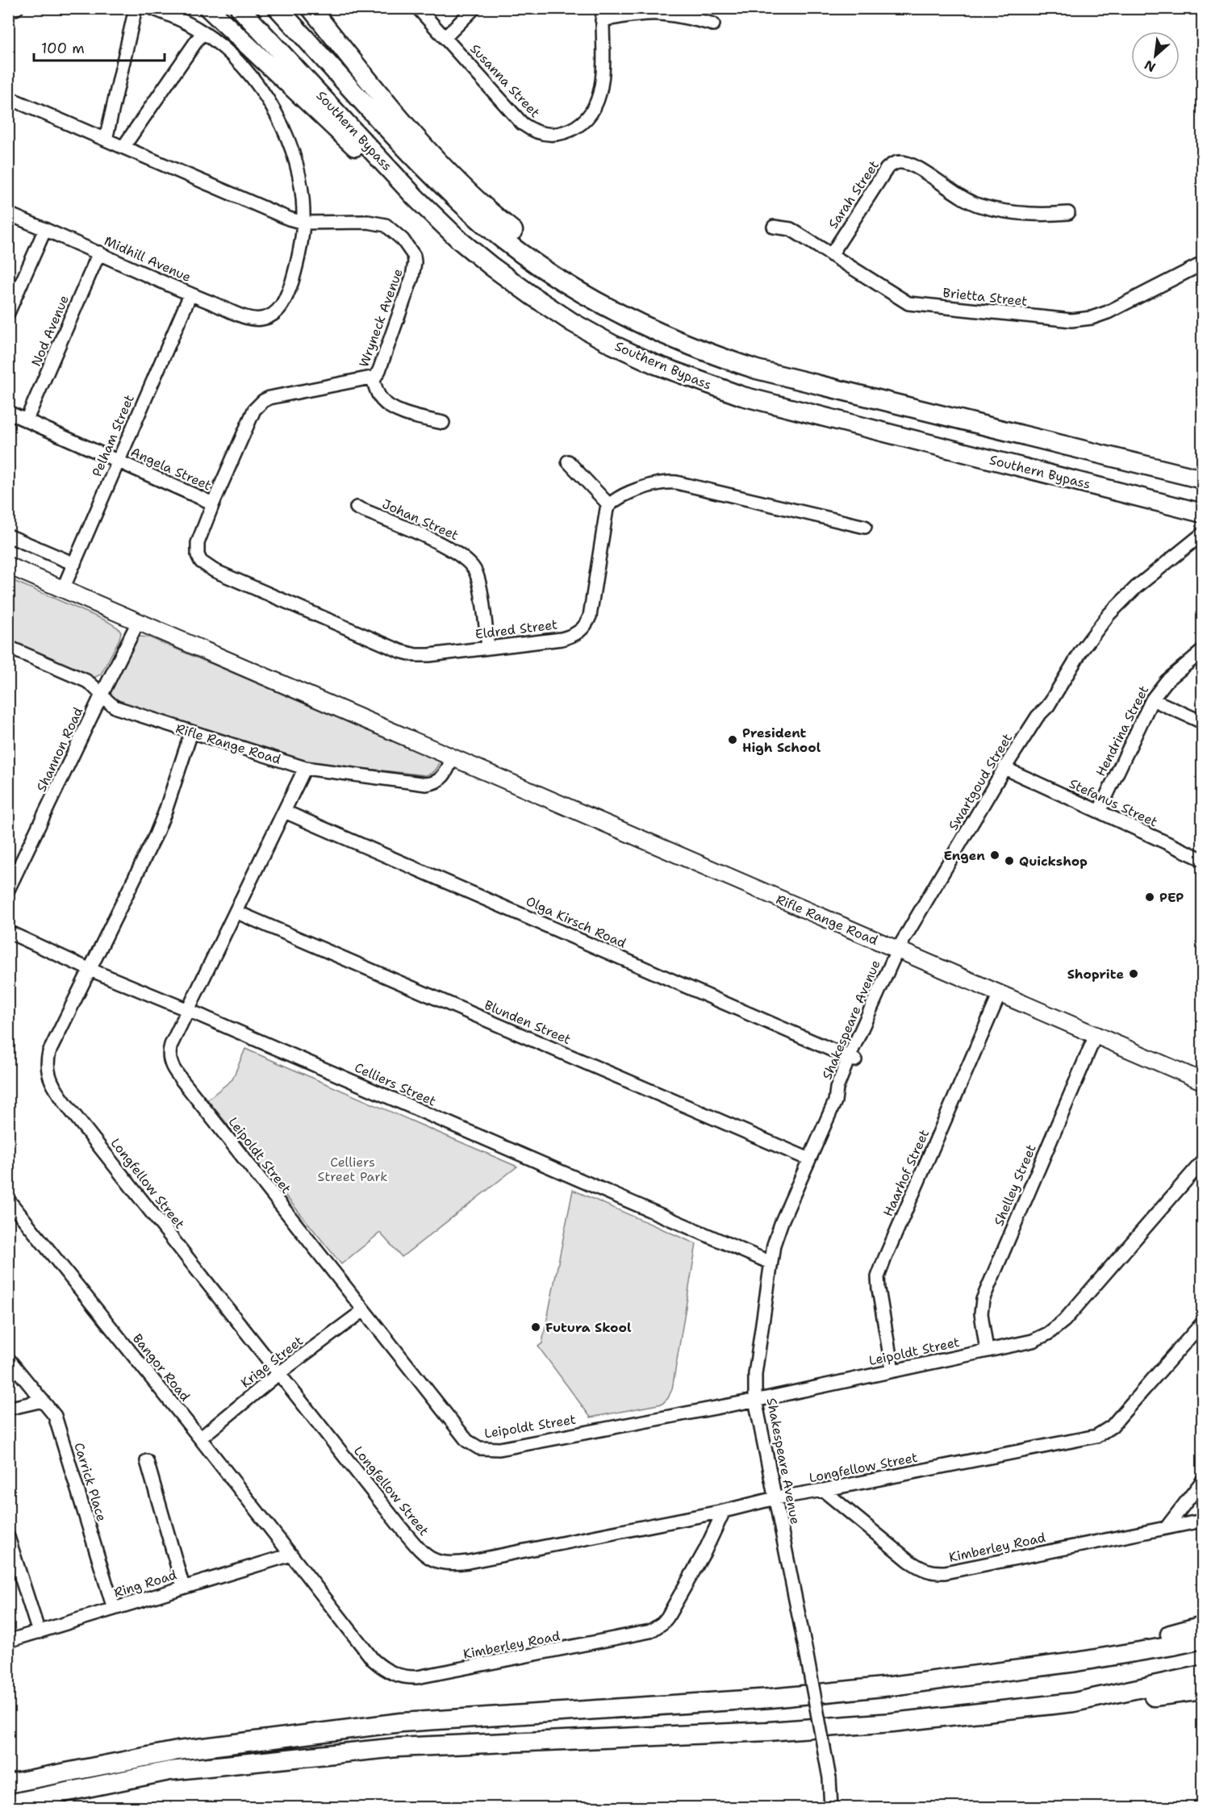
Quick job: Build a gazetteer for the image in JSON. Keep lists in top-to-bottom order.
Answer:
{
  "streets": {
    "highway": ["Southern Bypass"],
    "main road": ["Rifle Range Road"],
    "street": [
      "Susanna Street",
      "Sarah Street",
      "Midhill Avenue",
      "Brietta Street",
      "Wryneck Avenue",
      "Nod Avenue",
      "Pelham Street",
      "Angela Street",
      "Johan Street",
      "Eldred Street",
      "Hendrina Street",
      "Shannon Road",
      "Swartgoud Street",
      "Stefanus Street",
      "Olga Kirsch Road",
      "Shakespeare Avenue",
      "Blunden Street",
      "Celliers Street",
      "Leipoldt Street",
      "Haarhof Street",
      "Longfellow Street",
      "Shelley Street",
      "Krige Street",
      "Bangor Road",
      "Carrick Place",
      "Kimberley Road",
      "Ring Road"
    ]
  },
  "crossings": [
    ["Sarah Street", "Brietta Street"],
    ["Midhill Avenue", "Wryneck Avenue"],
    ["Midhill Avenue", "Nod Avenue"],
    ["Midhill Avenue", "Pelham Street"],
    ["Wryneck Avenue", "Angela Street"],
    ["Wryneck Avenue", "Eldred Street"],
    ["Nod Avenue", "Angela Street"],
    ["Pelham Street", "Angela Street"],
    ["Pelham Street", "Rifle Range Road"],
    ["Johan Street", "Eldred Street"],
    ["Hendrina Street", "Stefanus Street"],
    ["Rifle Range Road", "Shannon Road"],
    ["Rifle Range Road", "Swartgoud Street"],
    ["Rifle Range Road", "Shakespeare Avenue"],
    ["Rifle Range Road", "Leipoldt Street"],
    ["Rifle Range Road", "Haarhof Street"],
    ["Rifle Range Road", "Longfellow Street"],
    ["Rifle Range Road", "Shelley Street"],
    ["Swartgoud Street", "Stefanus Street"],
    ["Swartgoud Street", "Shakespeare Avenue"],
    ["Olga Kirsch Road", "Shakespeare Avenue"],
    ["Olga Kirsch Road", "Leipoldt Street"],
    ["Shakespeare Avenue", "Blunden Street"],
    ["Shakespeare Avenue", "Celliers Street"],
    ["Shakespeare Avenue", "Leipoldt Street"],
    ["Shakespeare Avenue", "Longfellow Street"],
    ["Blunden Street", "Leipoldt Street"],
    ["Celliers Street", "Leipoldt Street"],
    ["Celliers Street", "Longfellow Street"],
    ["Leipoldt Street", "Haarhof Street"],
    ["Leipoldt Street", "Shelley Street"],
    ["Leipoldt Street", "Krige Street"],
    ["Longfellow Street", "Krige Street"],
    ["Longfellow Street", "Kimberley Road"],
    ["Krige Street", "Bangor Road"],
    ["Bangor Road", "Kimberley Road"],
    ["Bangor Road", "Ring Road"],
    ["Carrick Place", "Ring Road"],
    ["Kimberley Road", "Ring Road"]
  ],
  "parks": ["Celliers Street Park"],
  "places": [
    "President High School",
    "Engen",
    "Quickshop",
    "PEP",
    "Shoprite",
    "Futura Skool"
  ],
  "scale_bar": "100 m",
  "north": "bottom left"
}
